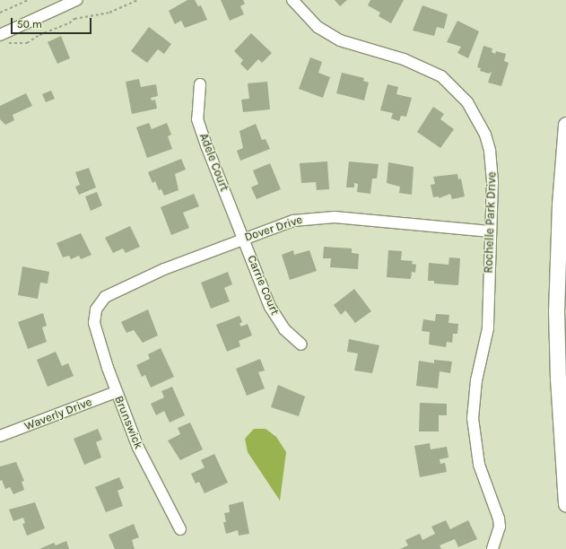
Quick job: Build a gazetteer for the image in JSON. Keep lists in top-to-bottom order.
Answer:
{
  "streets": {
    "street": [
      "Adele Court",
      "Rochelle Park Drive",
      "Dover Drive",
      "Carrie Court",
      "Waverly Drive",
      "Brunswick"
    ]
  },
  "crossings": [
    ["Adele Court", "Dover Drive"],
    ["Adele Court", "Carrie Court"],
    ["Rochelle Park Drive", "Dover Drive"],
    ["Dover Drive", "Carrie Court"],
    ["Dover Drive", "Brunswick"],
    ["Waverly Drive", "Brunswick"]
  ],
  "scale_bar": "50 m"
}
